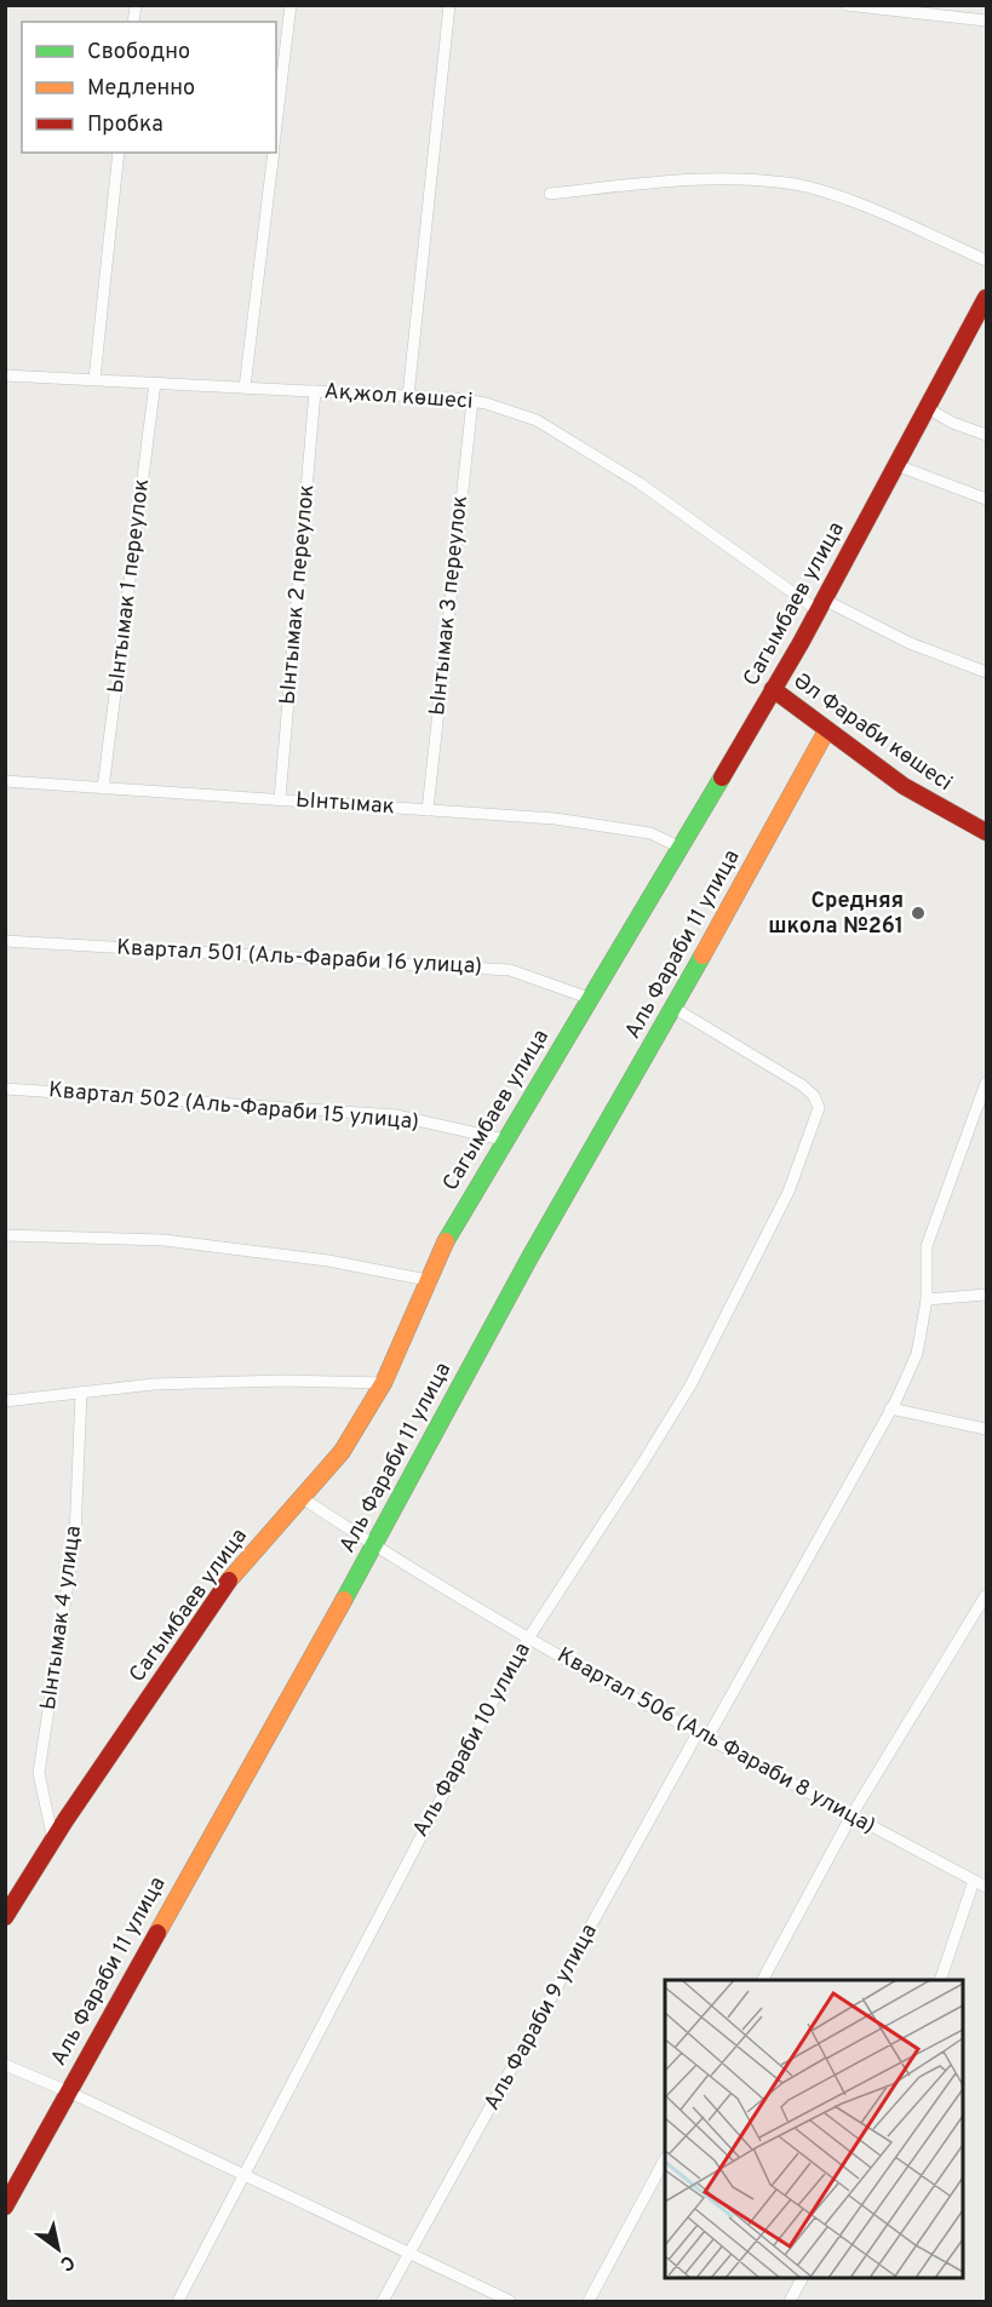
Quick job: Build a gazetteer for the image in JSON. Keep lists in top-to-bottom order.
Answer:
{
  "streets": {
    "street": [
      "Ақжол көшесі",
      "Ынтымак 1 переулок",
      "Ынтымак 2 переулок",
      "Сагымбаев улица",
      "Ынтымак 3 переулок",
      "Әл Фараби көшесі",
      "Ынтымак",
      "Аль Фараби 11 улица",
      "Квартал 501 (Аль-Фараби 16 улица)",
      "Квартал 502 (Аль-Фараби 15 улица)",
      "Ынтымак 4 улица",
      "Аль Фараби 10 улица",
      "Квартал 506 (Аль Фараби 8 улица)",
      "Аль Фараби 9 улица"
    ]
  },
  "crossings": [
    ["Ақжол көшесі", "Ынтымак 1 переулок"],
    ["Ақжол көшесі", "Ынтымак 2 переулок"],
    ["Ақжол көшесі", "Сагымбаев улица"],
    ["Ақжол көшесі", "Ынтымак 3 переулок"],
    ["Ынтымак 1 переулок", "Ынтымак"],
    ["Ынтымак 2 переулок", "Ынтымак"],
    ["Сагымбаев улица", "Әл Фараби көшесі"],
    ["Сагымбаев улица", "Ынтымак"],
    ["Сагымбаев улица", "Квартал 501 (Аль-Фараби 16 улица)"],
    ["Сагымбаев улица", "Квартал 502 (Аль-Фараби 15 улица)"],
    ["Сагымбаев улица", "Ынтымак 4 улица"],
    ["Сагымбаев улица", "Квартал 506 (Аль Фараби 8 улица)"],
    ["Ынтымак 3 переулок", "Ынтымак"],
    ["Әл Фараби көшесі", "Аль Фараби 11 улица"],
    ["Аль Фараби 11 улица", "Аль Фараби 10 улица"],
    ["Аль Фараби 11 улица", "Квартал 506 (Аль Фараби 8 улица)"],
    ["Аль Фараби 10 улица", "Квартал 506 (Аль Фараби 8 улица)"],
    ["Квартал 506 (Аль Фараби 8 улица)", "Аль Фараби 9 улица"]
  ],
  "places": ["Средняя школа №261"],
  "legend": ["Свободно", "Медленно", "Пробка"],
  "north": "bottom right"
}
